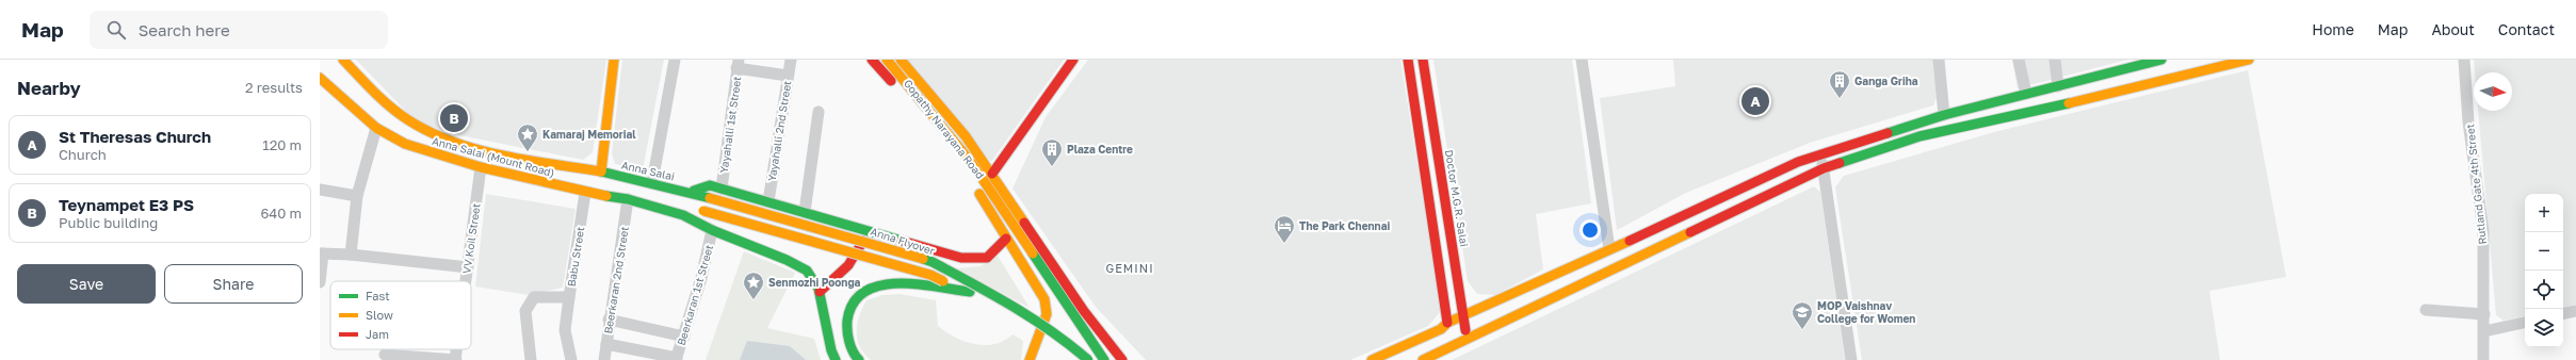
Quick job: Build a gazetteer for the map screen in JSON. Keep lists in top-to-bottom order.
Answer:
{
  "streets": {
    "main road": [
      "Gopathy Narayana Road",
      "Anna Salai (Mount Road)",
      "Anna Salai",
      "Doctor M.G.R. Salai",
      "Anna Flyover"
    ],
    "street": [
      "Yayahalli 1st Street",
      "Yayahalli 2nd Street",
      "Rutland Gate 4th Street",
      "VV Koil Street",
      "Babu Street",
      "Beerkaran 2nd Street",
      "Beerkaran 1st Street"
    ]
  },
  "crossings": [
    ["Anna Salai (Mount Road)", "Anna Salai"],
    ["Anna Salai (Mount Road)", "VV Koil Street"],
    ["Anna Salai (Mount Road)", "Babu Street"],
    ["Anna Salai (Mount Road)", "Beerkaran 2nd Street"],
    ["Anna Salai (Mount Road)", "Beerkaran 1st Street"],
    ["Anna Salai", "Anna Flyover"]
  ],
  "districts": ["GEMINI"],
  "places": {
    "building": ["Ganga Griha", "Plaza Centre"],
    "place": ["Kamaraj Memorial", "Senmozhi Poonga"],
    "hotel": ["The Park Chennai"],
    "school or university": ["MOP Vaishnav College for Women"]
  },
  "legend": ["Fast", "Slow", "Jam"],
  "north": "right",
  "page": {
    "header": "Map",
    "search": "Search here",
    "nav": [
      "Home",
      "Map",
      "About",
      "Contact"
    ],
    "heading": ["Nearby", "2 results"],
    "pins": ["A", "B"],
    "list": [
      {
        "mark": "A",
        "name": "St Theresas Church",
        "note": "Church",
        "value": "120 m"
      },
      {
        "mark": "B",
        "name": "Teynampet E3 PS",
        "note": "Public building",
        "value": "640 m"
      }
    ],
    "map_buttons": ["+", "−"],
    "buttons": ["Save", "Share"]
  }
}
